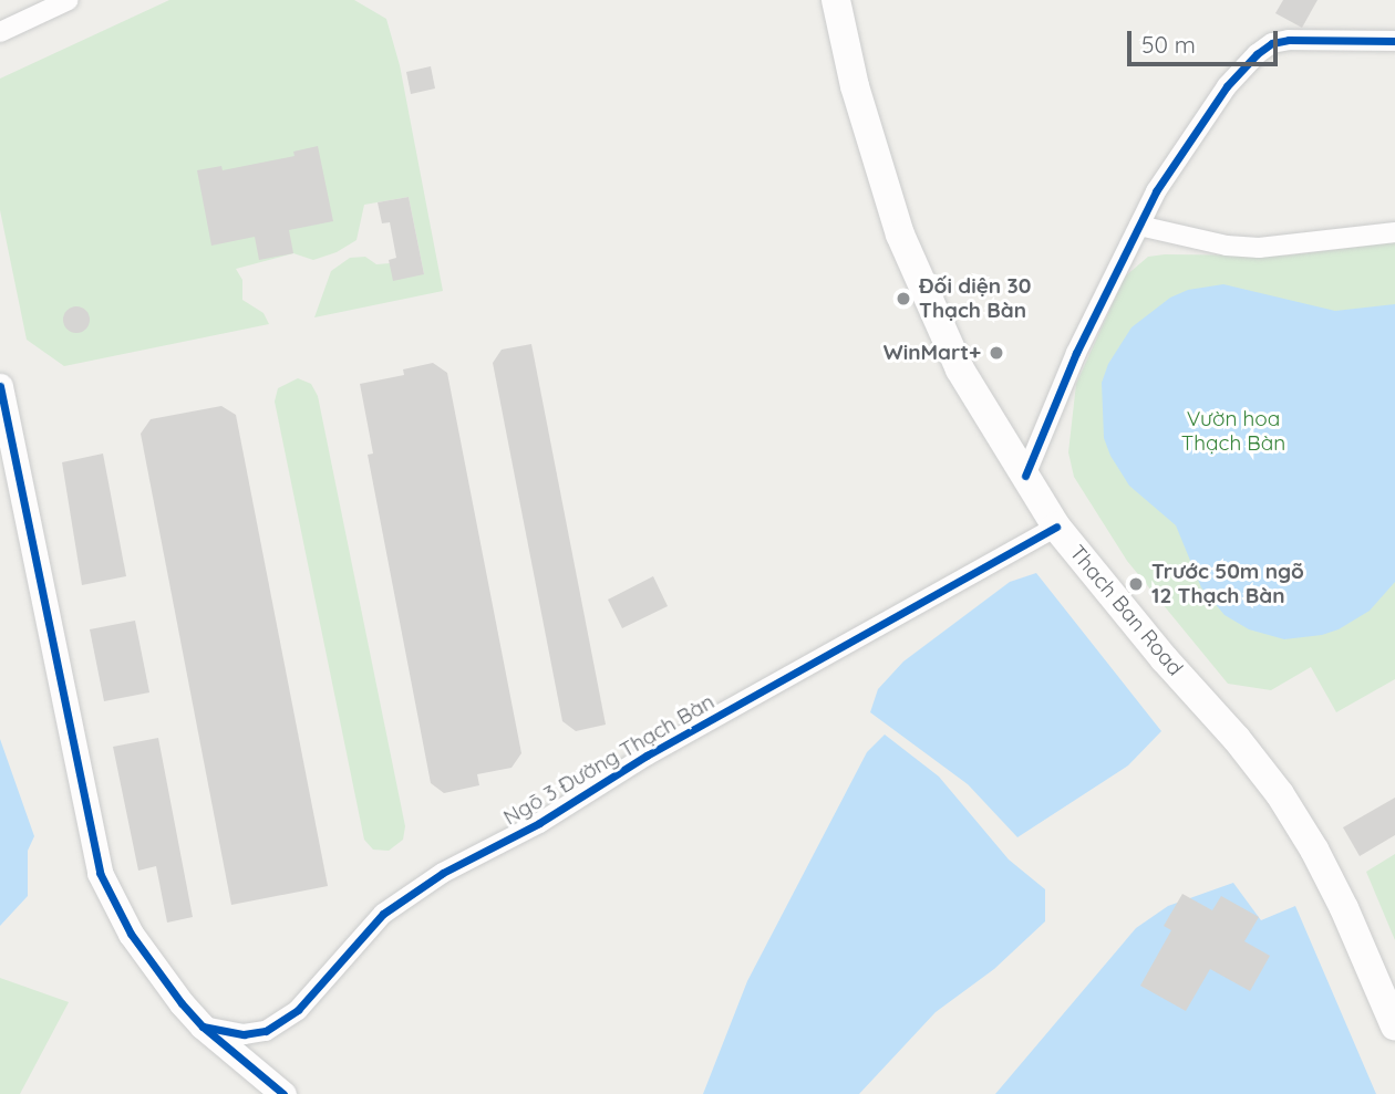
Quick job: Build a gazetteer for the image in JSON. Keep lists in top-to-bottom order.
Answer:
{
  "streets": {
    "main road": ["Thach Ban Road"],
    "street": ["Ngõ 3 Đường Thạch Bàn"]
  },
  "crossings": [
    ["Thach Ban Road", "Ngõ 3 Đường Thạch Bàn"]
  ],
  "parks": ["Vườn hoa Thạch Bàn"],
  "places": ["Đối diện 30 Thạch Bàn", "WinMart+", "Trước 50m ngõ 12 Thạch Bàn"],
  "scale_bar": "50 m"
}
